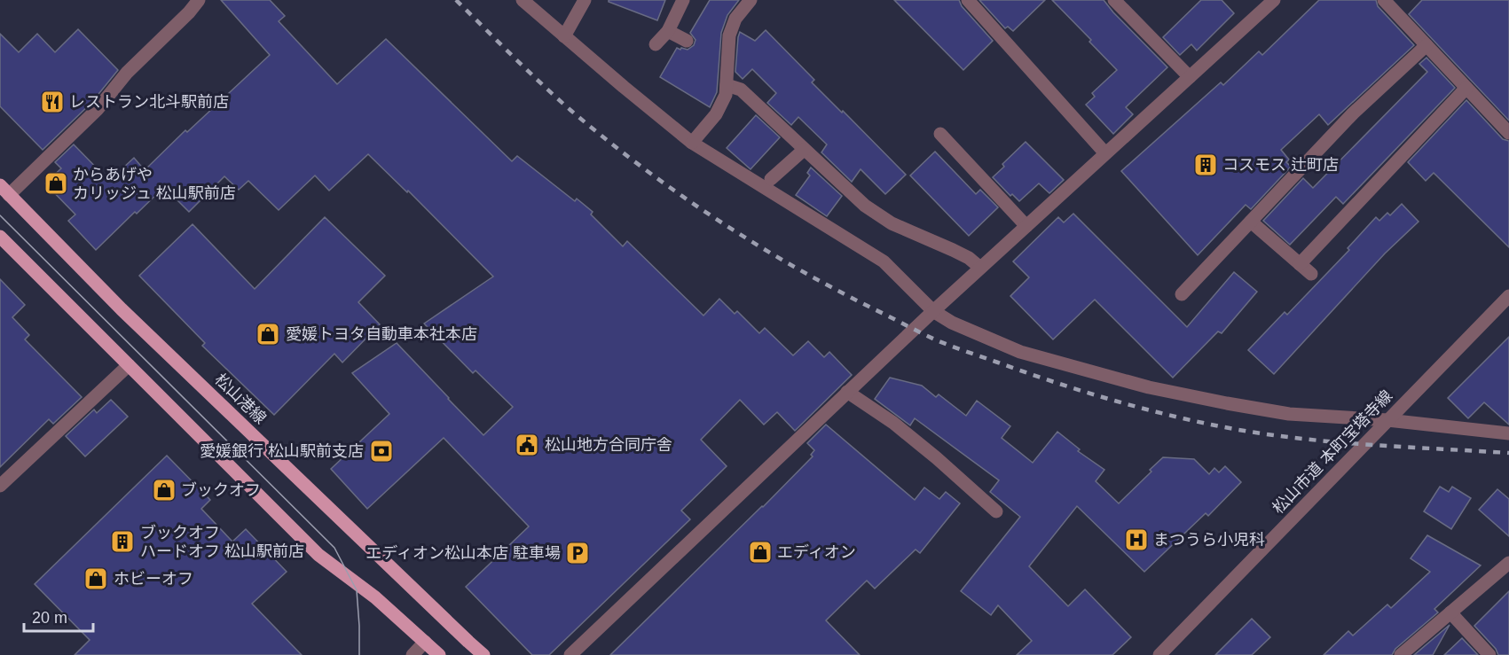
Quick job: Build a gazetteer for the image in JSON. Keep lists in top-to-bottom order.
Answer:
{
  "streets": {
    "main road": ["松山港線"],
    "street": ["松山市道 本町宝塔寺線"]
  },
  "places": {
    "restaurant": ["レストラン北斗駅前店"],
    "building": ["コスモス 辻町店", "ブックオフ ハードオフ 松山駅前店"],
    "shop": [
      "からあげや カリッジュ 松山駅前店",
      "愛媛トヨタ自動車本社本店",
      "ブックオフ",
      "エディオン",
      "ホビーオフ"
    ],
    "public building": ["松山地方合同庁舎"],
    "bank": ["愛媛銀行 松山駅前支店"],
    "hospital": ["まつうら小児科"],
    "parking": ["エディオン松山本店 駐車場"]
  },
  "scale_bar": "20 m"
}
